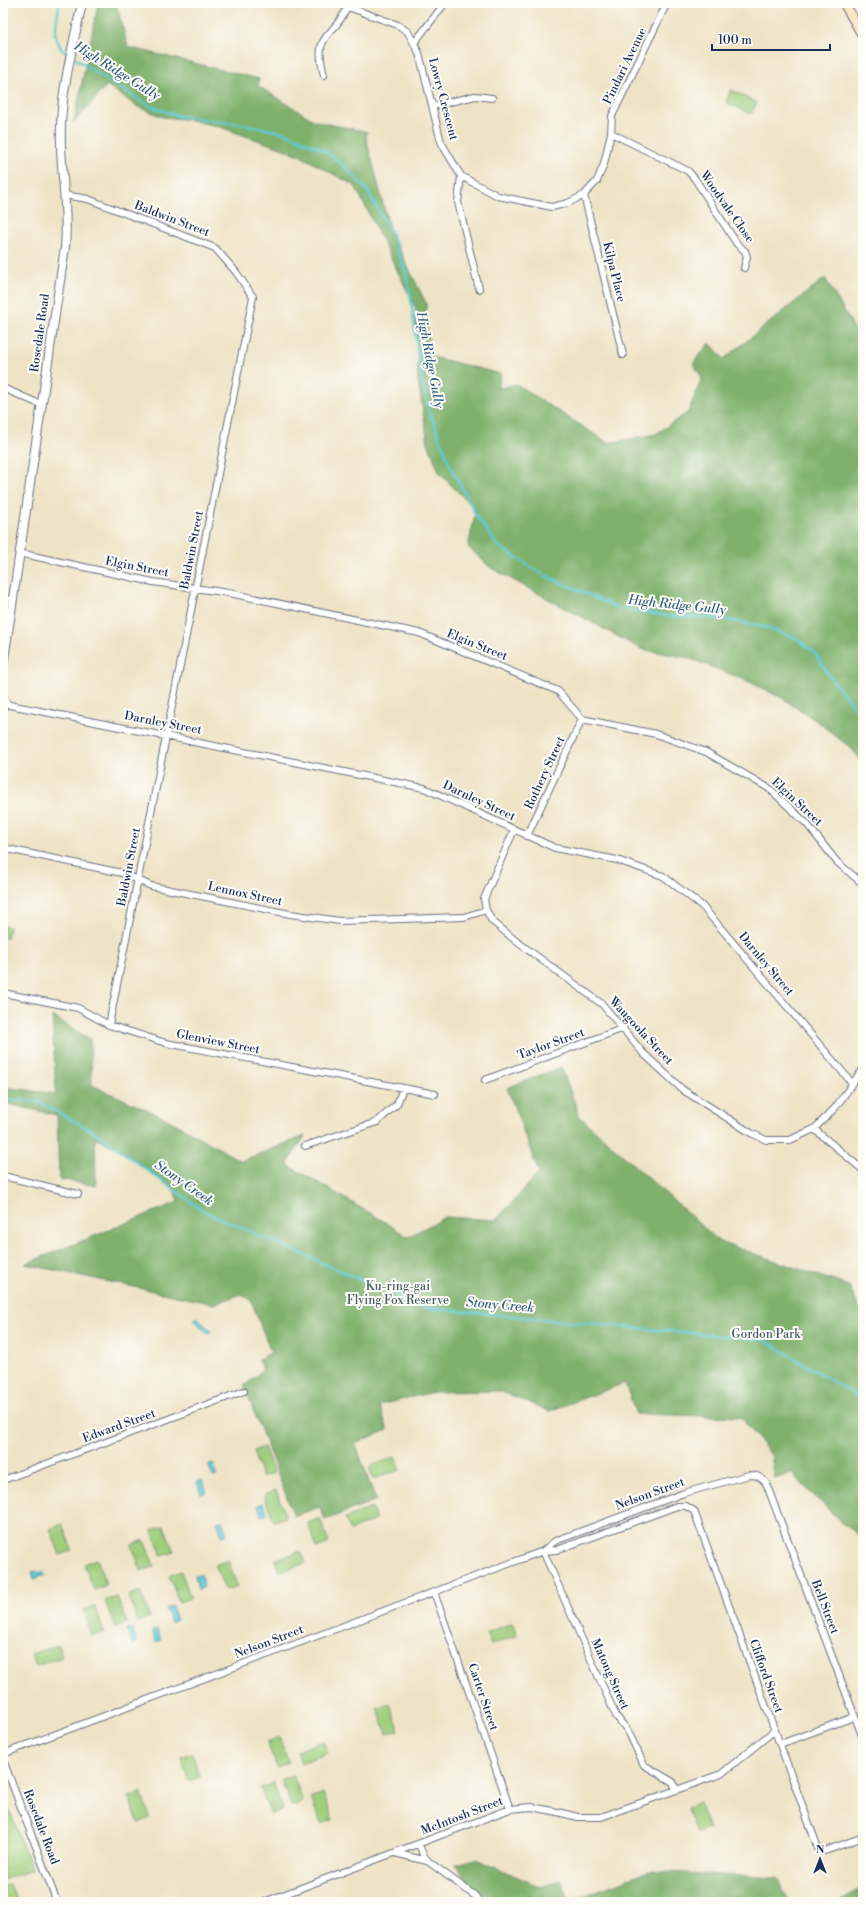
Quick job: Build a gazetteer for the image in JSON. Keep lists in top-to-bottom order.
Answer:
{
  "streets": {
    "street": [
      "Pindari Avenue",
      "Lowry Crescent",
      "Woodvale Close",
      "Baldwin Street",
      "Kilpa Place",
      "Rosedale Road",
      "Elgin Street",
      "Darnley Street",
      "Rothery Street",
      "Lennox Street",
      "Waugoola Street",
      "Glenview Street",
      "Taylor Street",
      "Edward Street",
      "Nelson Street",
      "Bell Street",
      "Matong Street",
      "Clifford Street",
      "Carter Street",
      "McIntosh Street"
    ]
  },
  "crossings": [
    ["Pindari Avenue", "Lowry Crescent"],
    ["Pindari Avenue", "Woodvale Close"],
    ["Pindari Avenue", "Kilpa Place"],
    ["Baldwin Street", "Rosedale Road"],
    ["Baldwin Street", "Elgin Street"],
    ["Baldwin Street", "Darnley Street"],
    ["Baldwin Street", "Lennox Street"],
    ["Baldwin Street", "Glenview Street"],
    ["Rosedale Road", "Elgin Street"],
    ["Elgin Street", "Rothery Street"],
    ["Darnley Street", "Rothery Street"],
    ["Lennox Street", "Waugoola Street"],
    ["Waugoola Street", "Taylor Street"],
    ["Nelson Street", "Bell Street"],
    ["Nelson Street", "Matong Street"],
    ["Nelson Street", "Clifford Street"],
    ["Nelson Street", "Carter Street"],
    ["Matong Street", "McIntosh Street"],
    ["Clifford Street", "McIntosh Street"],
    ["Carter Street", "McIntosh Street"]
  ],
  "water": ["High Ridge Gully", "Stony Creek"],
  "parks": ["Ku-ring-gai Flying Fox Reserve", "Gordon Park"],
  "scale_bar": "100 m",
  "north": "top"
}
